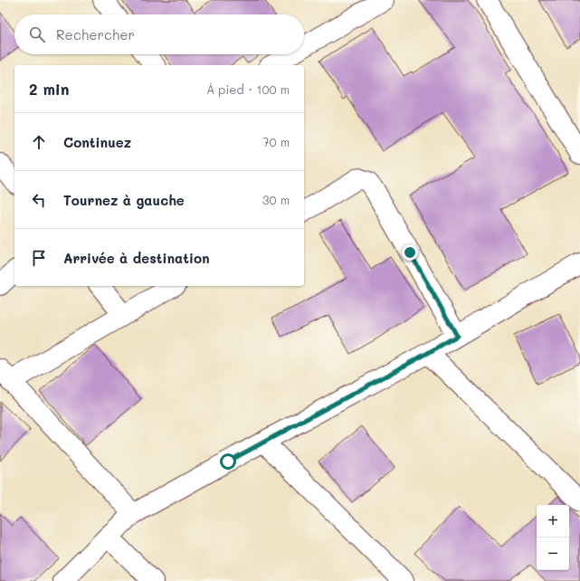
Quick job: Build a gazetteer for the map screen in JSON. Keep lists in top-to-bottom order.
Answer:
{
  "page": {
    "search": "Rechercher",
    "heading": ["2 min", "À pied · 100 m"],
    "list": [
      ["Continuez", "70 m"],
      ["Tournez à gauche", "30 m"],
      "Arrivée à destination"
    ],
    "map_buttons": ["+", "−"]
  }
}
